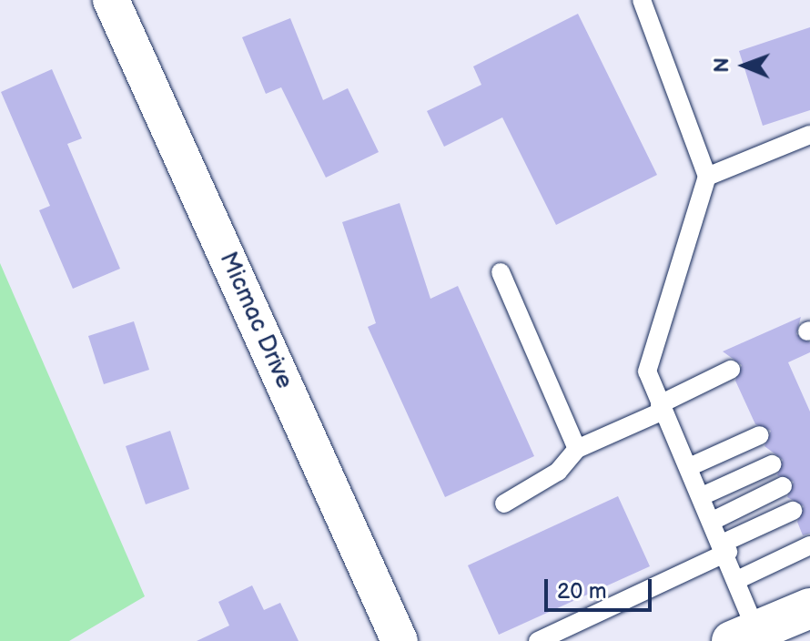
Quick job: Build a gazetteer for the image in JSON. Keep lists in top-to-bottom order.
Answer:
{
  "streets": {
    "street": ["Micmac Drive"]
  },
  "scale_bar": "20 m",
  "north": "left"
}
